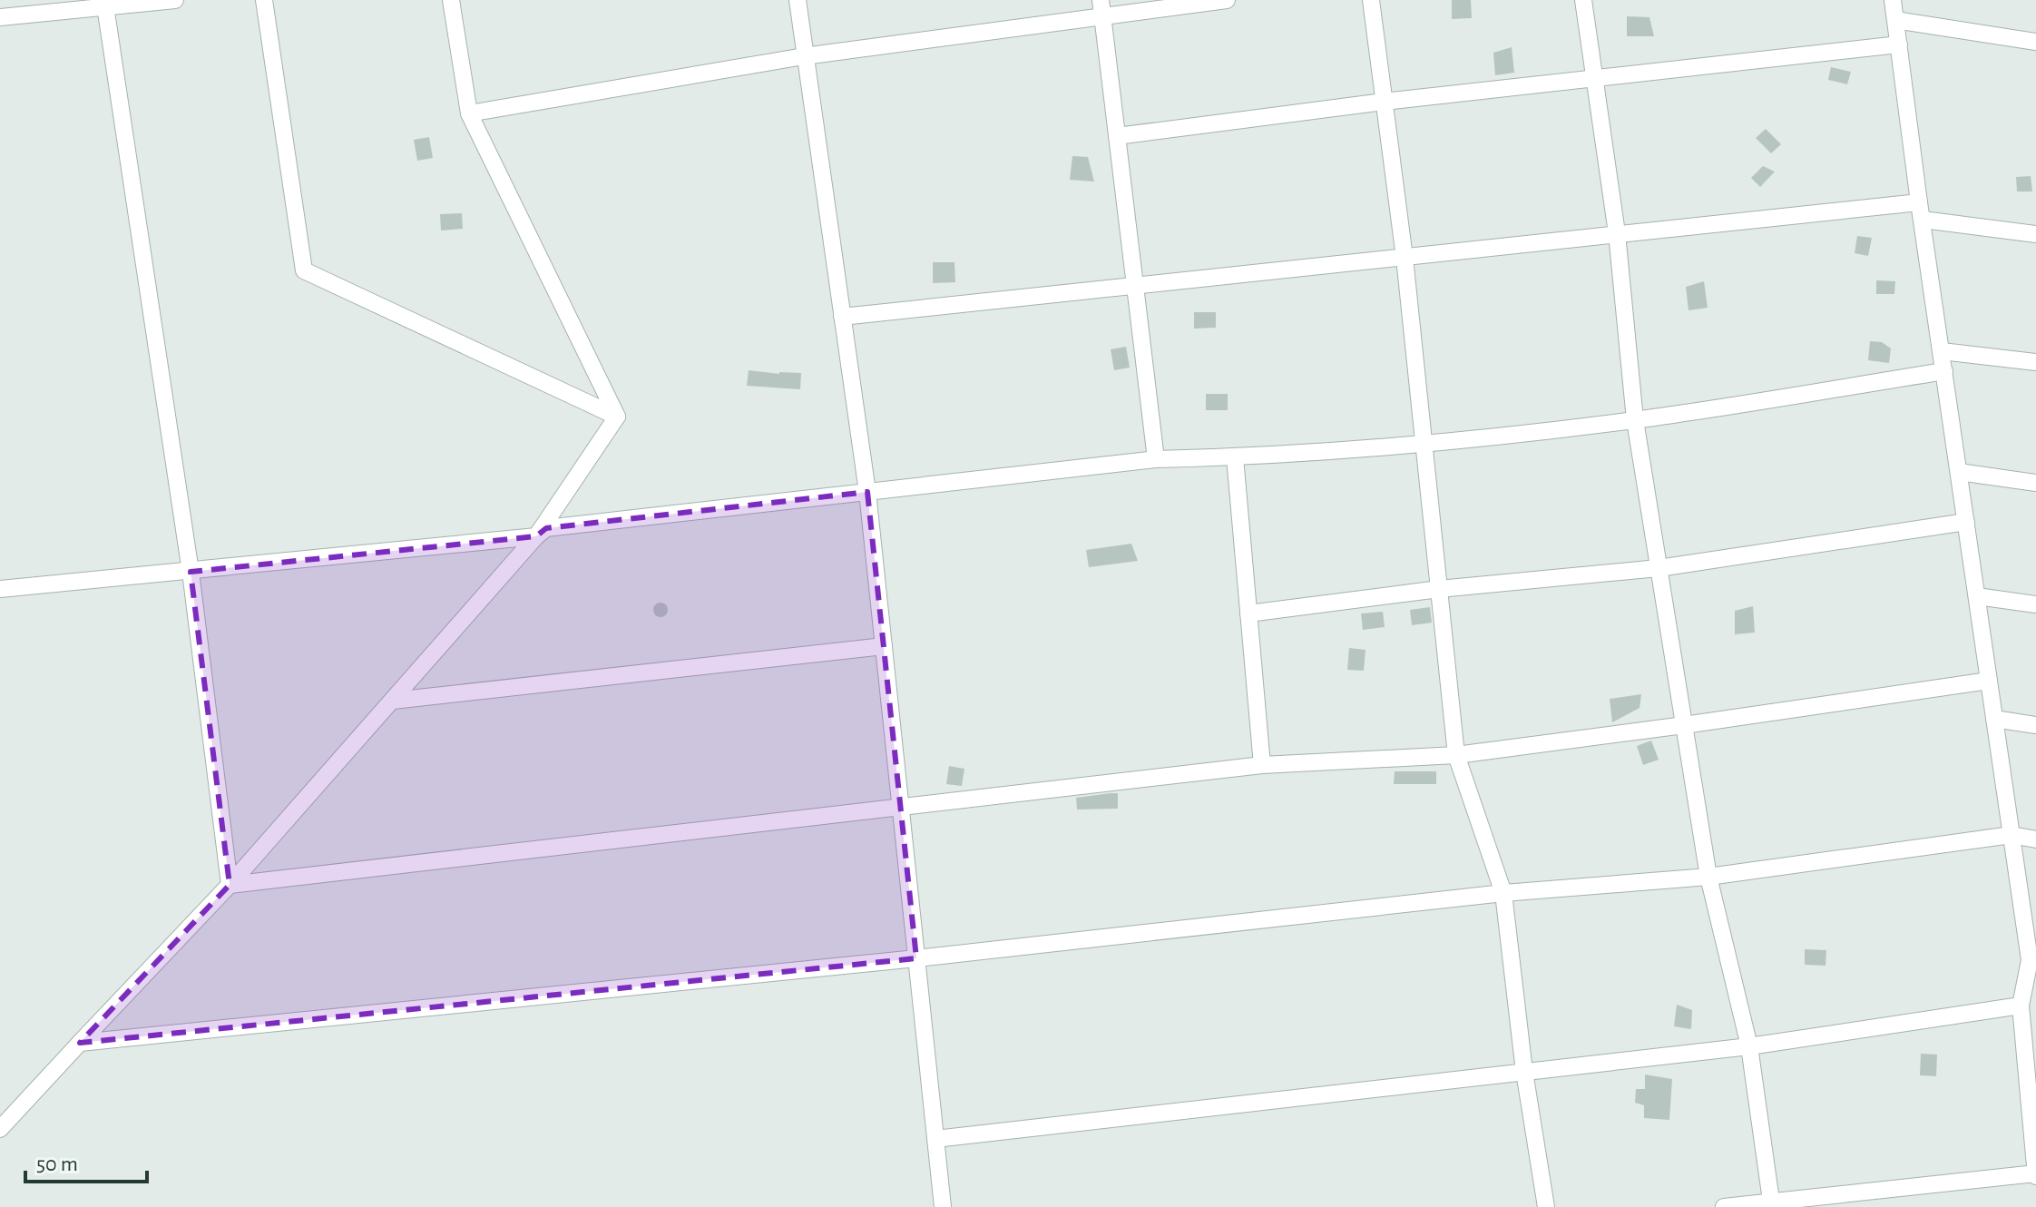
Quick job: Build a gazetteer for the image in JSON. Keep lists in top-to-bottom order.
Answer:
{
  "scale_bar": "50 m"
}
